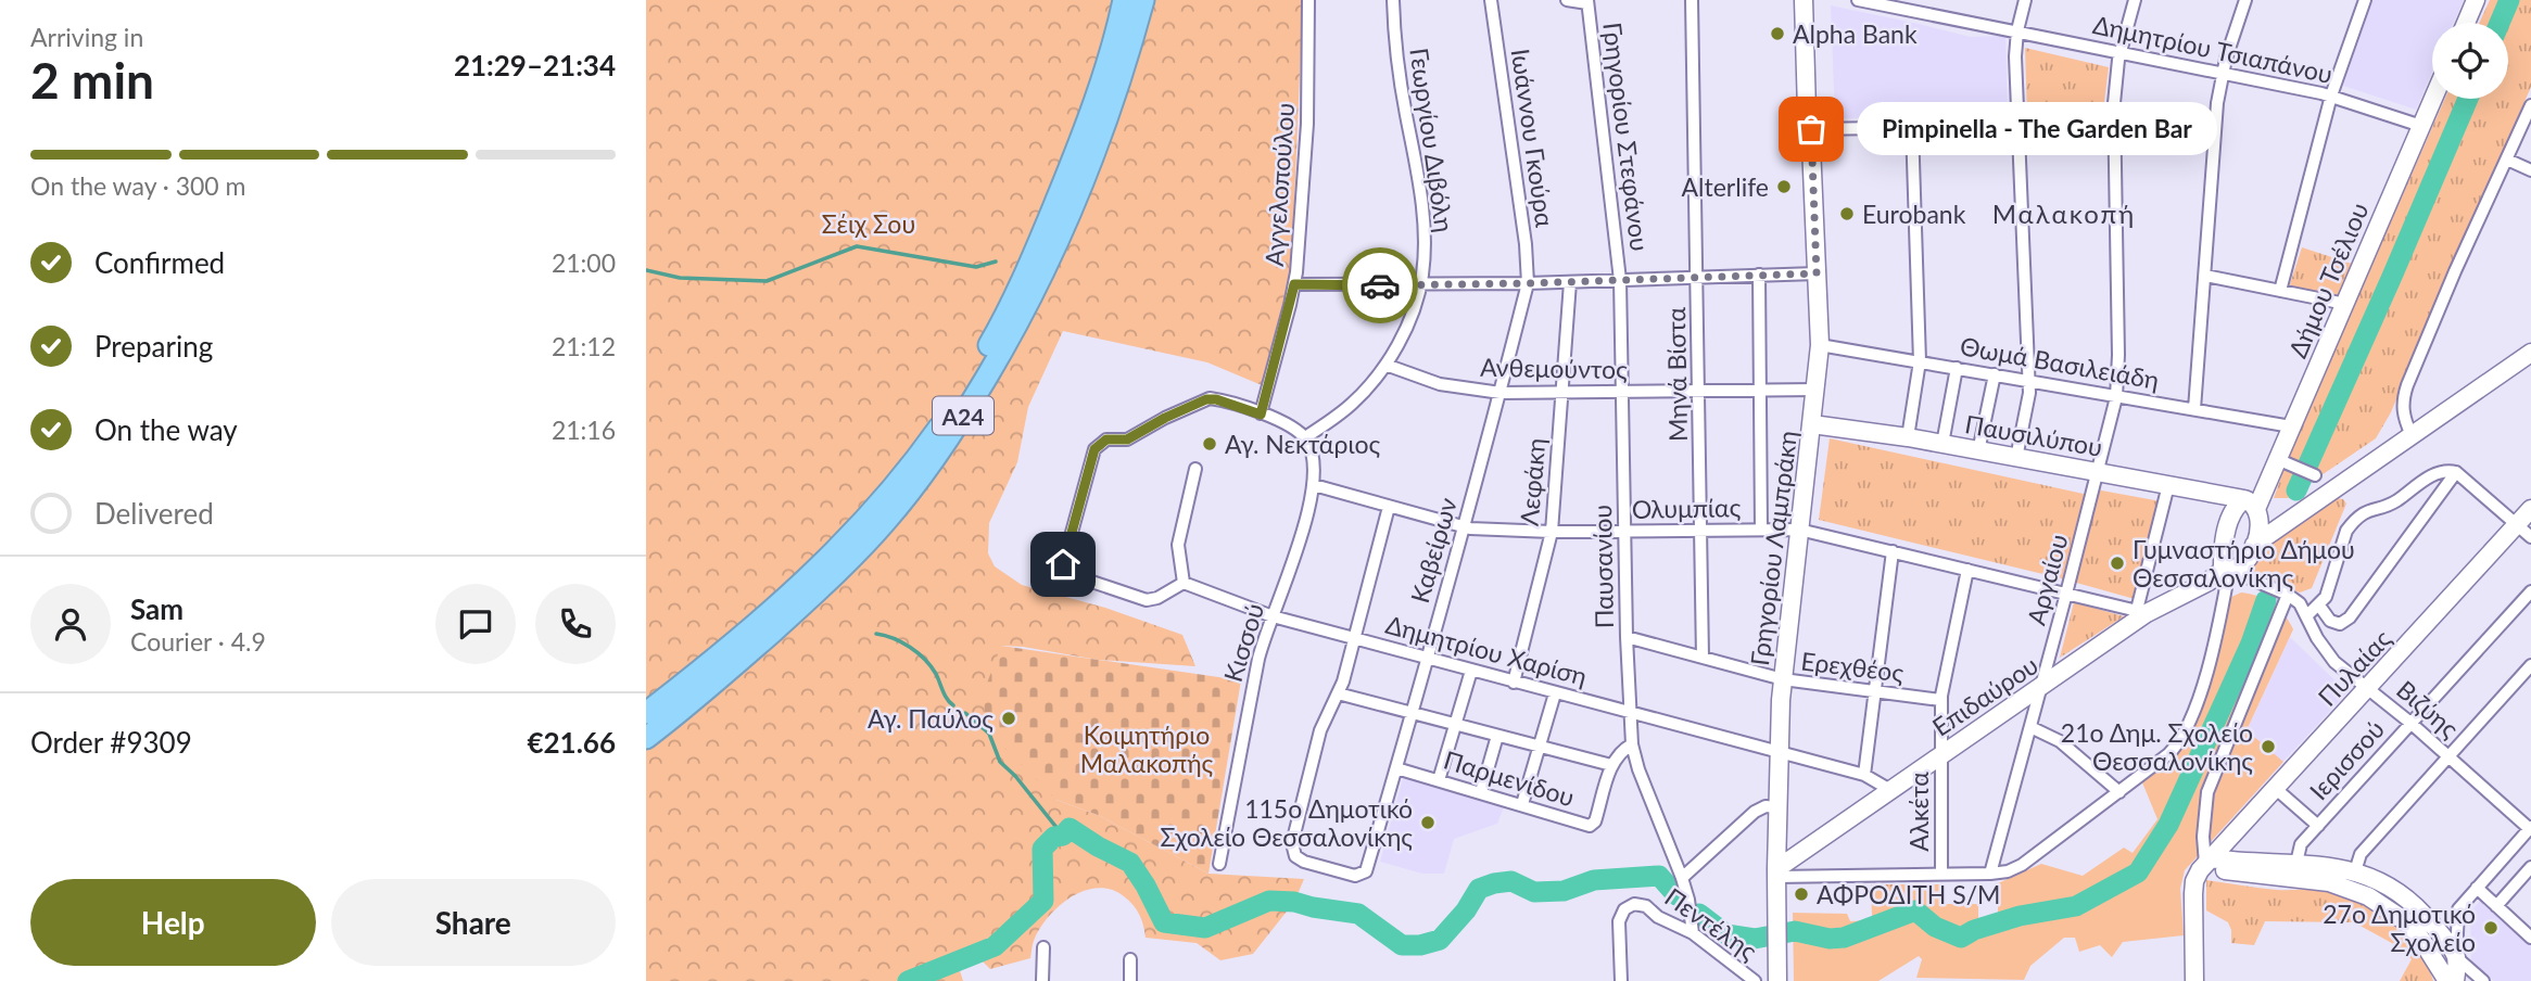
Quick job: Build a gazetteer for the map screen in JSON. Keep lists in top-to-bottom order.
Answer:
{
  "streets": {
    "highway": ["Α24"],
    "street": [
      "Δημητρίου Τσιαπάνου",
      "Γρηγορίου Στεφάνου",
      "Ιωάννου Γκούρα",
      "Γεωργίου Διβόλη",
      "Αγγελοπούλου",
      "Δήμου Τσέλιου",
      "Θωμά Βασιλειάδη",
      "Ανθεμούντος",
      "Μηνά Βίστα",
      "Παυσιλύπου",
      "Λεφάκη",
      "Ολυμπίας",
      "Γρηγορίου Λαμπράκη",
      "Καβείρων",
      "Παυσανίου",
      "Αργαίου",
      "Κισσού",
      "Δημητρίου Χαρίση",
      "Ερεχθέος",
      "Πυλαίας",
      "Επιδαύρου",
      "Βιζύης",
      "Ιερισσού",
      "Παρμενίδου",
      "Αλκέτα",
      "Πεντέλης"
    ]
  },
  "crossings": [
    ["Δημητρίου Τσιαπάνου", "Δήμου Τσέλιου"],
    ["Δημητρίου Τσιαπάνου", "Αργαίου"],
    ["Γρηγορίου Στεφάνου", "Παυσανίου"],
    ["Ιωάννου Γκούρα", "Καβείρων"],
    ["Γεωργίου Διβόλη", "Ανθεμούντος"],
    ["Γεωργίου Διβόλη", "Κισσού"],
    ["Δήμου Τσέλιου", "Θωμά Βασιλειάδη"],
    ["Δήμου Τσέλιου", "Παυσιλύπου"],
    ["Δήμου Τσέλιου", "Επιδαύρου"],
    ["Δήμου Τσέλιου", "Βιζύης"],
    ["Θωμά Βασιλειάδη", "Γρηγορίου Λαμπράκη"],
    ["Θωμά Βασιλειάδη", "Αργαίου"],
    ["Ανθεμούντος", "Μηνά Βίστα"],
    ["Ανθεμούντος", "Λεφάκη"],
    ["Ανθεμούντος", "Γρηγορίου Λαμπράκη"],
    ["Ανθεμούντος", "Καβείρων"],
    ["Ανθεμούντος", "Παυσανίου"],
    ["Μηνά Βίστα", "Ολυμπίας"],
    ["Μηνά Βίστα", "Ερεχθέος"],
    ["Παυσιλύπου", "Γρηγορίου Λαμπράκη"],
    ["Παυσιλύπου", "Αργαίου"],
    ["Λεφάκη", "Ολυμπίας"],
    ["Λεφάκη", "Δημητρίου Χαρίση"],
    ["Ολυμπίας", "Γρηγορίου Λαμπράκη"],
    ["Ολυμπίας", "Καβείρων"],
    ["Ολυμπίας", "Παυσανίου"],
    ["Ολυμπίας", "Αργαίου"],
    ["Ολυμπίας", "Κισσού"],
    ["Ολυμπίας", "Επιδαύρου"],
    ["Ολυμπίας", "Αλκέτα"],
    ["Γρηγορίου Λαμπράκη", "Δημητρίου Χαρίση"],
    ["Γρηγορίου Λαμπράκη", "Ερεχθέος"],
    ["Γρηγορίου Λαμπράκη", "Επιδαύρου"],
    ["Καβείρων", "Δημητρίου Χαρίση"],
    ["Καβείρων", "Παρμενίδου"],
    ["Παυσανίου", "Δημητρίου Χαρίση"],
    ["Παυσανίου", "Ερεχθέος"],
    ["Παυσανίου", "Πεντέλης"],
    ["Αργαίου", "Επιδαύρου"],
    ["Κισσού", "Δημητρίου Χαρίση"],
    ["Δημητρίου Χαρίση", "Επιδαύρου"],
    ["Ερεχθέος", "Αλκέτα"],
    ["Πυλαίας", "Βιζύης"],
    ["Επιδαύρου", "Βιζύης"],
    ["Επιδαύρου", "Αλκέτα"],
    ["Βιζύης", "Ιερισσού"]
  ],
  "districts": ["Μαλακοπή"],
  "parks": ["Σέιχ Σου", "Κοιμητήριο Μαλακοπής"],
  "places": [
    "Alpha Bank",
    "Pimpinella - The Garden Bar",
    "Alterlife",
    "Eurobank",
    "Αγ. Νεκτάριος",
    "Γυμναστήριο Δήμου Θεσσαλονίκης",
    "Αγ. Παύλος",
    "21ο Δημ. Σχολείο Θεσσαλονίκης",
    "115o Δημοτικό Σχολείο Θεσσαλονίκης",
    "ΑΦΡΟΔΙΤΗ S/M",
    "27ο Δημοτικό Σχολείο"
  ],
  "page": {
    "heading": ["2 min", "Arriving in", "21:29–21:34"],
    "panel": [
      "Sam",
      "Courier · 4.9",
      "Order #9309",
      "€21.66"
    ],
    "bubble": "Pimpinella - The Garden Bar",
    "bar": "On the way · 300 m",
    "list": [
      ["Confirmed", "21:00"],
      ["Preparing", "21:12"],
      ["On the way", "21:16"],
      "Delivered"
    ],
    "buttons": ["Help", "Share"]
  }
}
